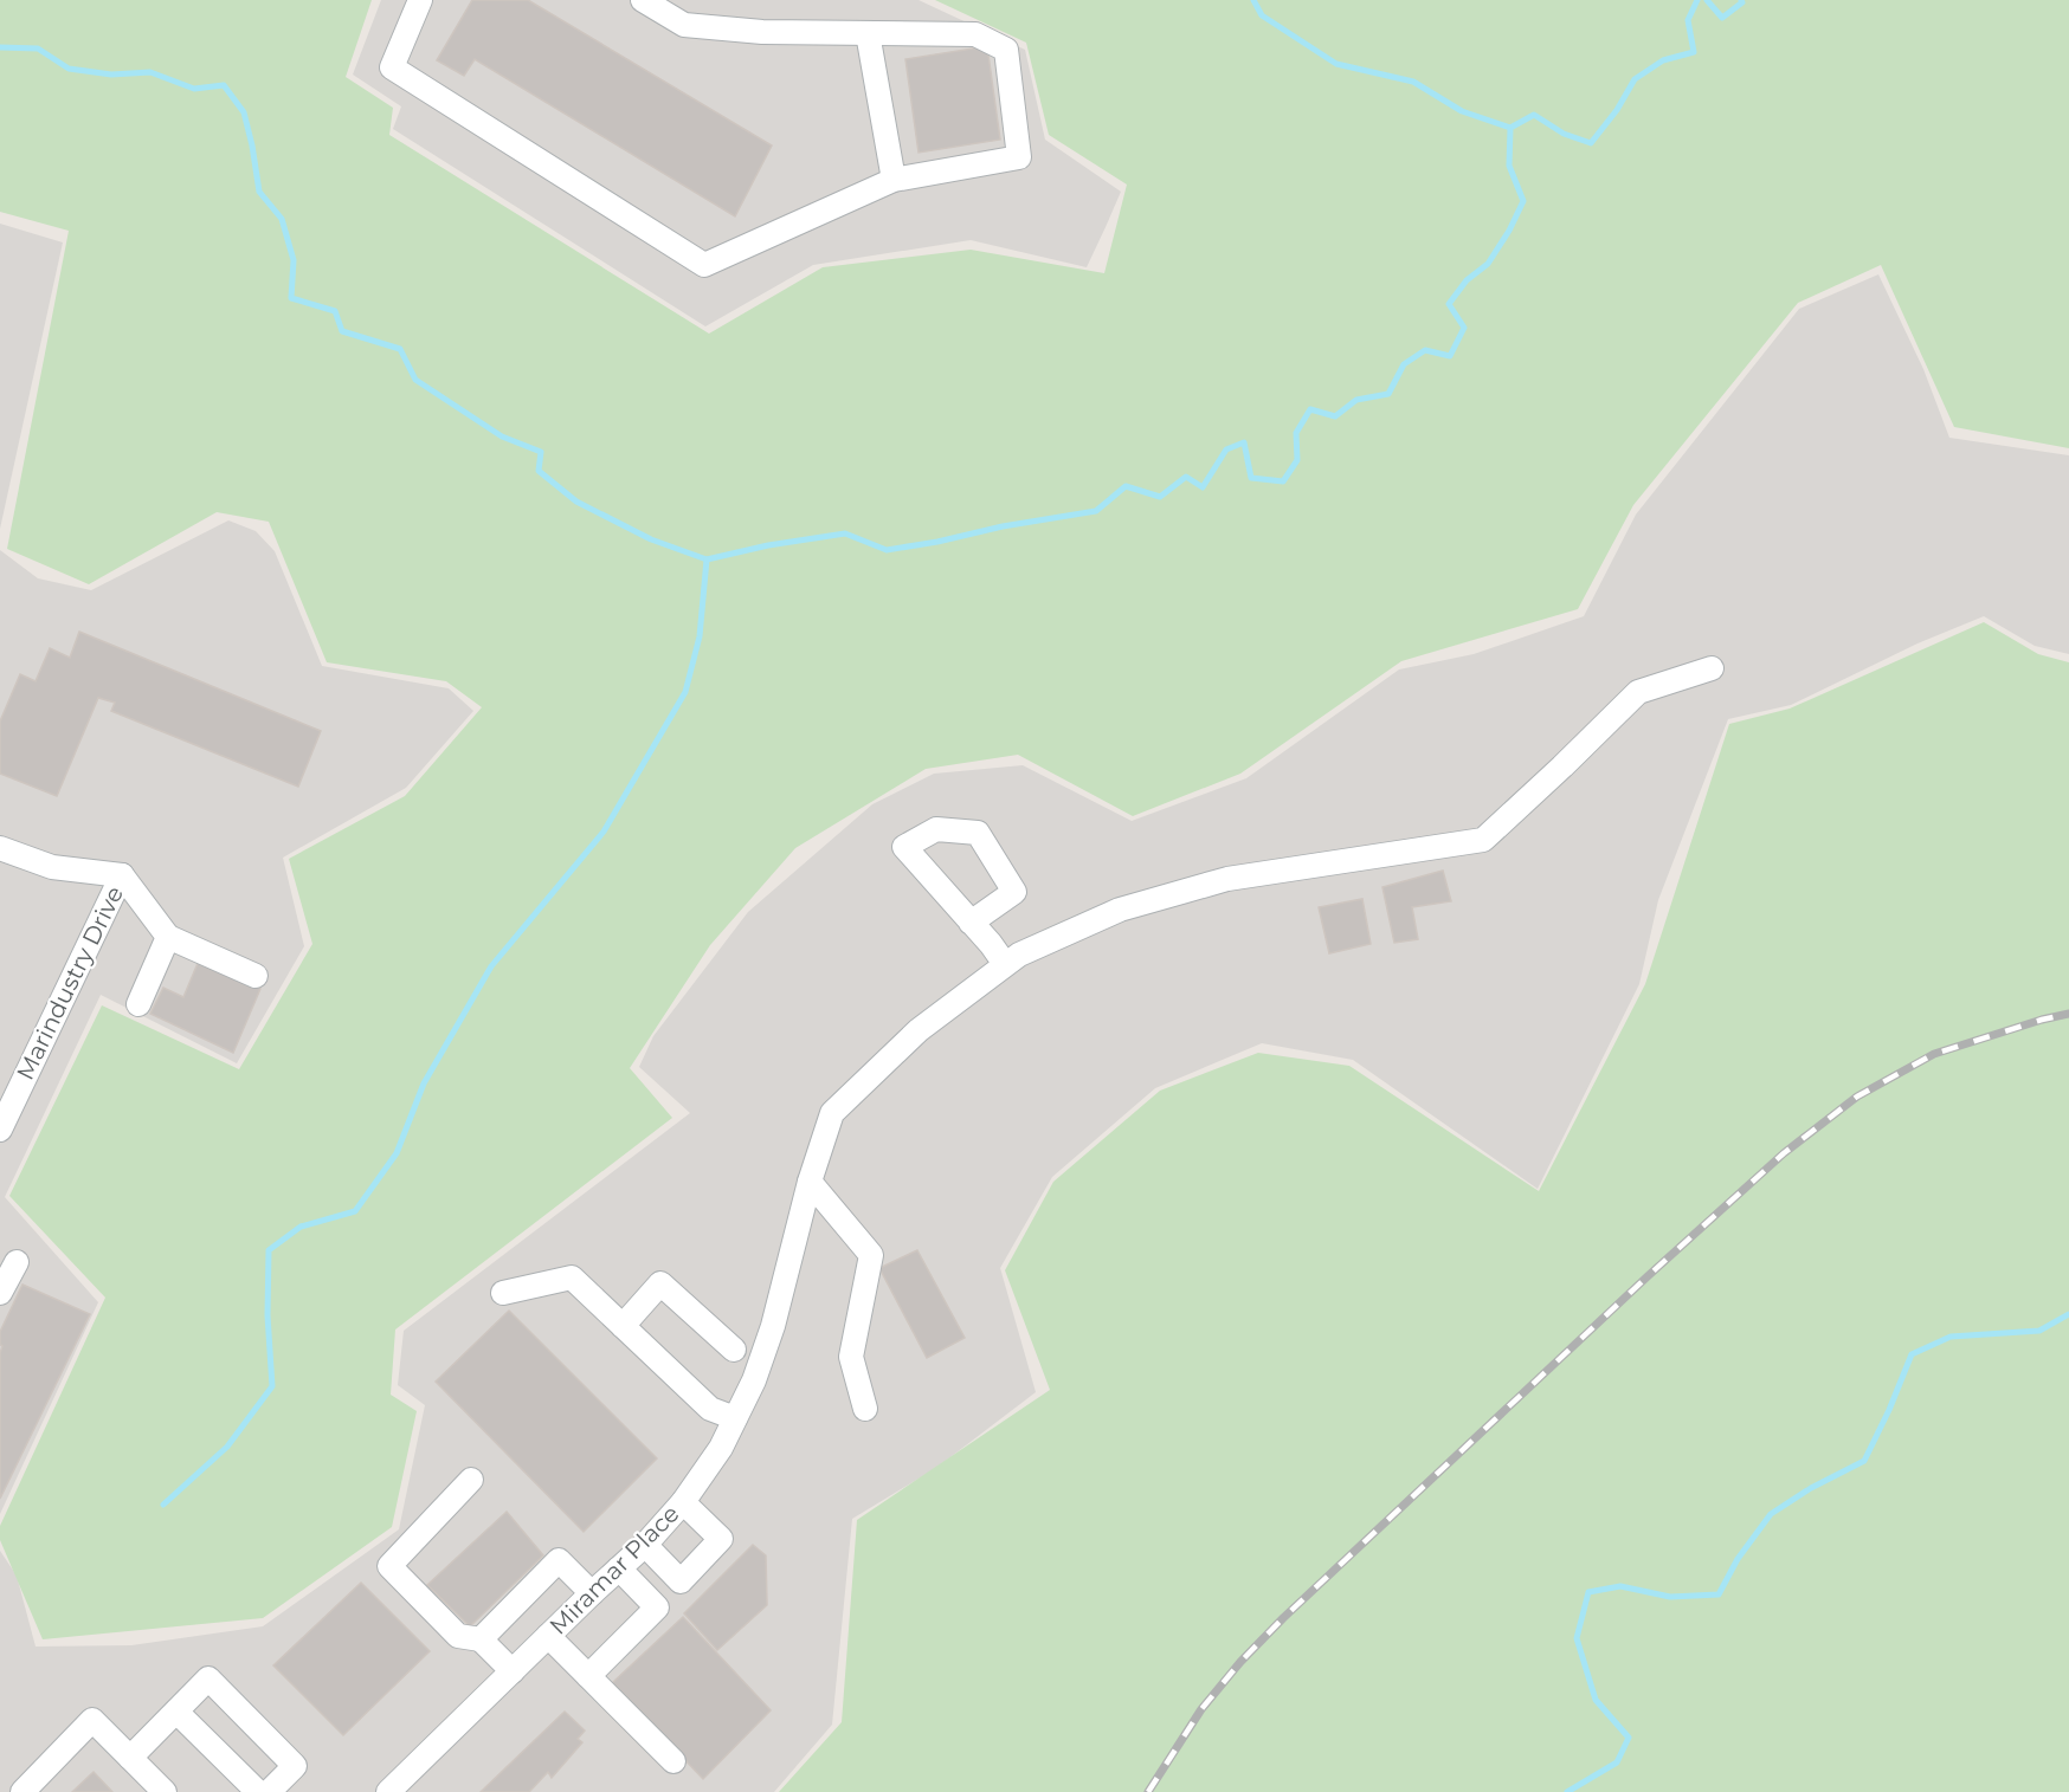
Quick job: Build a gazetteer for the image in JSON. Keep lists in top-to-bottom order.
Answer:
{
  "streets": {
    "street": ["Marindustry Drive", "Miramar Place"]
  }
}
